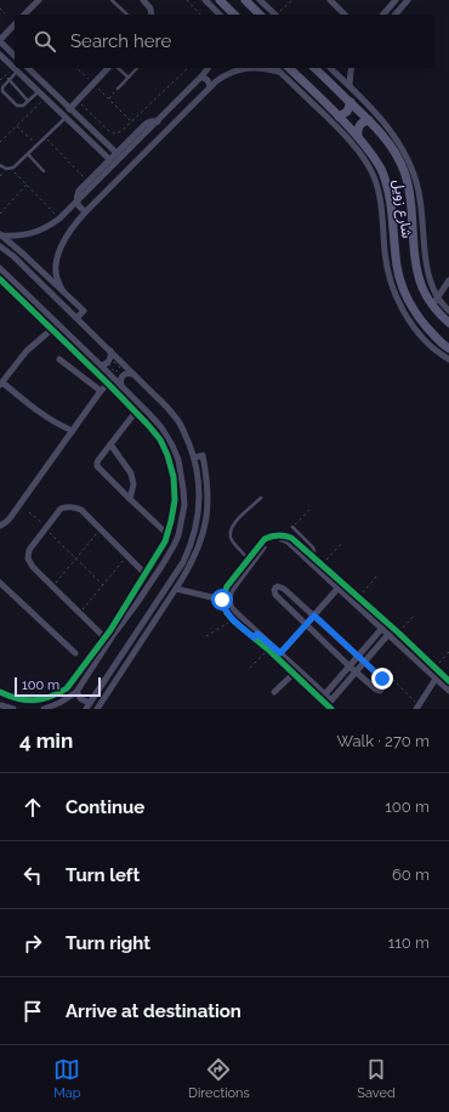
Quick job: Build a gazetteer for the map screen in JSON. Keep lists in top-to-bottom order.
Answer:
{
  "streets": {
    "main road": ["شارع زويل"]
  },
  "scale_bar": "100 m",
  "page": {
    "search": "Search here",
    "scale": "100 m",
    "heading": ["4 min", "Walk · 270 m"],
    "list": [
      ["Continue", "100 m"],
      ["Turn left", "60 m"],
      ["Turn right", "110 m"],
      "Arrive at destination"
    ],
    "nav": ["Map", "Directions", "Saved"]
  }
}
